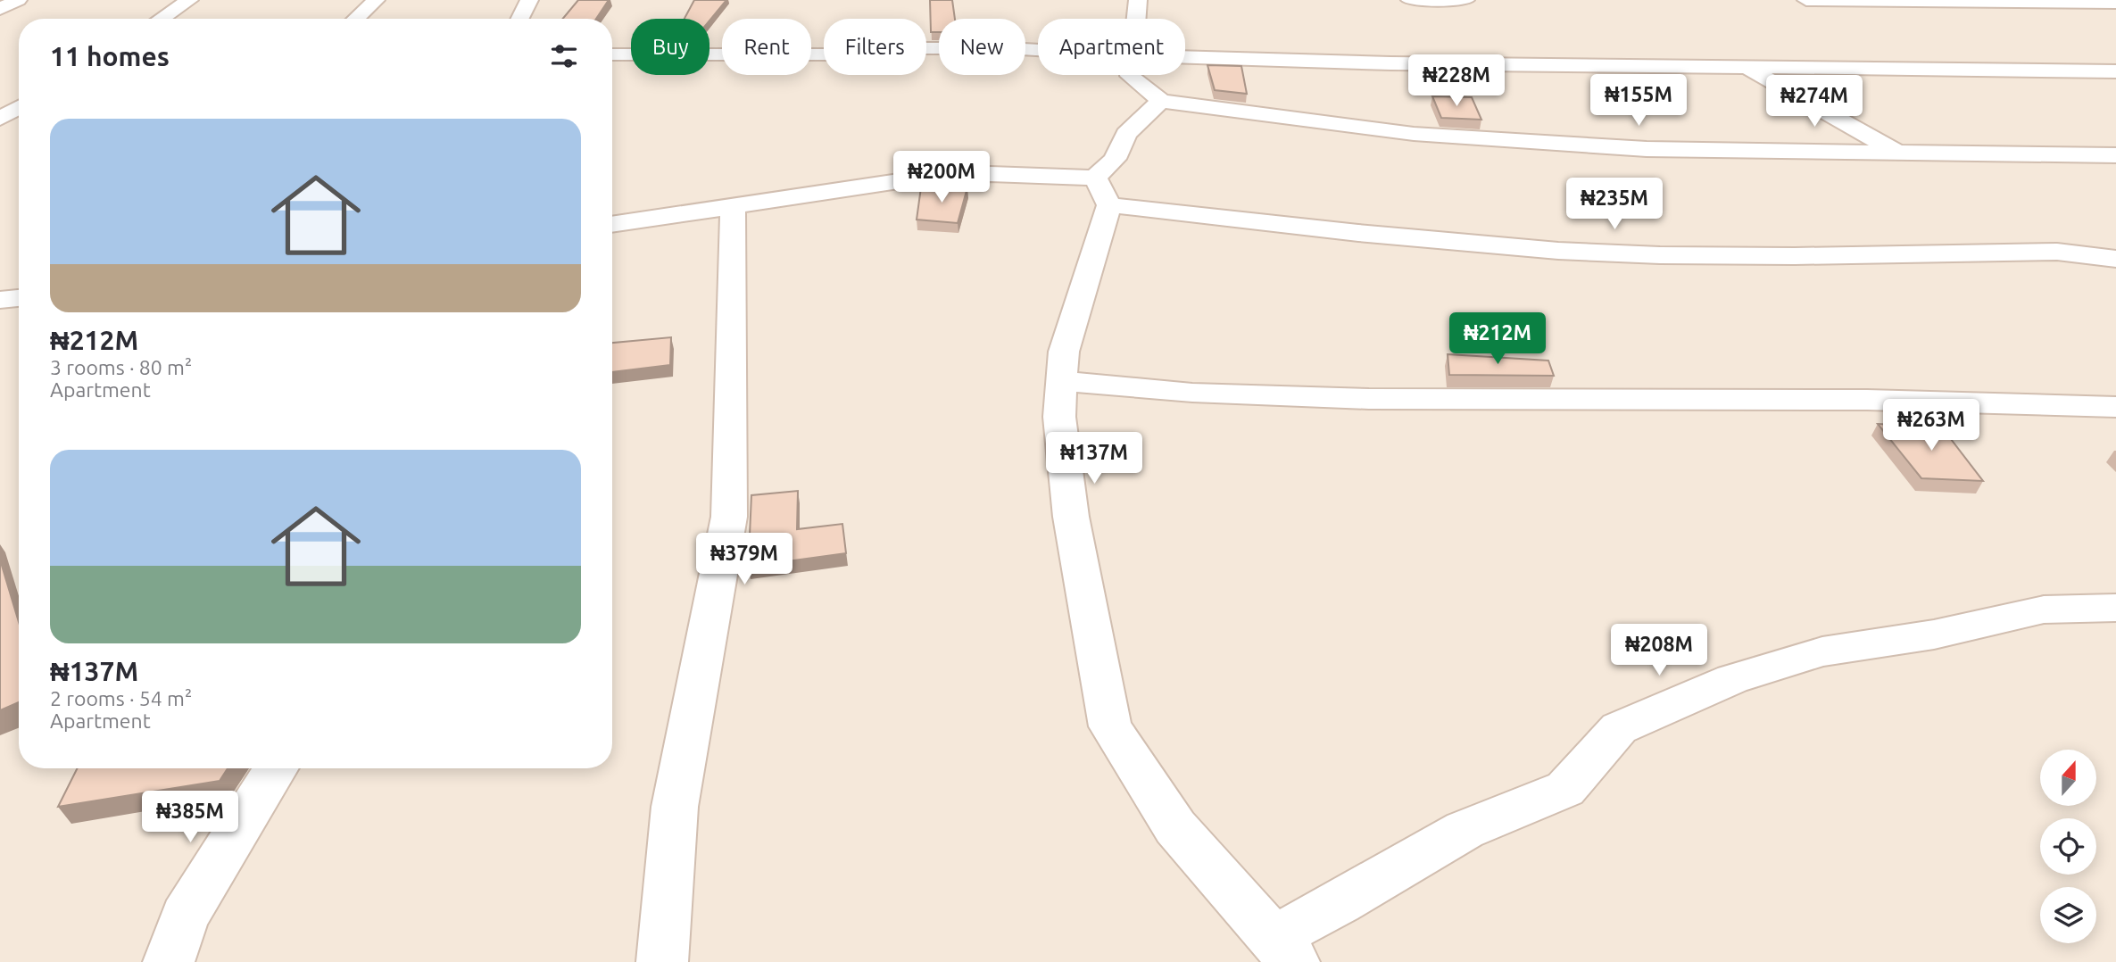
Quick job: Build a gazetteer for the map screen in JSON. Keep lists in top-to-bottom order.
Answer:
{
  "north": "top",
  "page": {
    "chip": [
      "Buy",
      "Rent",
      "Filters",
      "New",
      "Apartment"
    ],
    "heading": "11 homes",
    "price": [
      "₦228M",
      "₦155M",
      "₦274M",
      "₦200M",
      "₦235M",
      "₦212M",
      "₦263M",
      "₦137M",
      "₦379M",
      "₦208M",
      "₦385M"
    ],
    "list": [
      {
        "name": "₦212M",
        "note": "3 rooms · 80 m² · Apartment"
      },
      {
        "name": "₦137M",
        "note": "2 rooms · 54 m² · Apartment"
      }
    ]
  }
}
